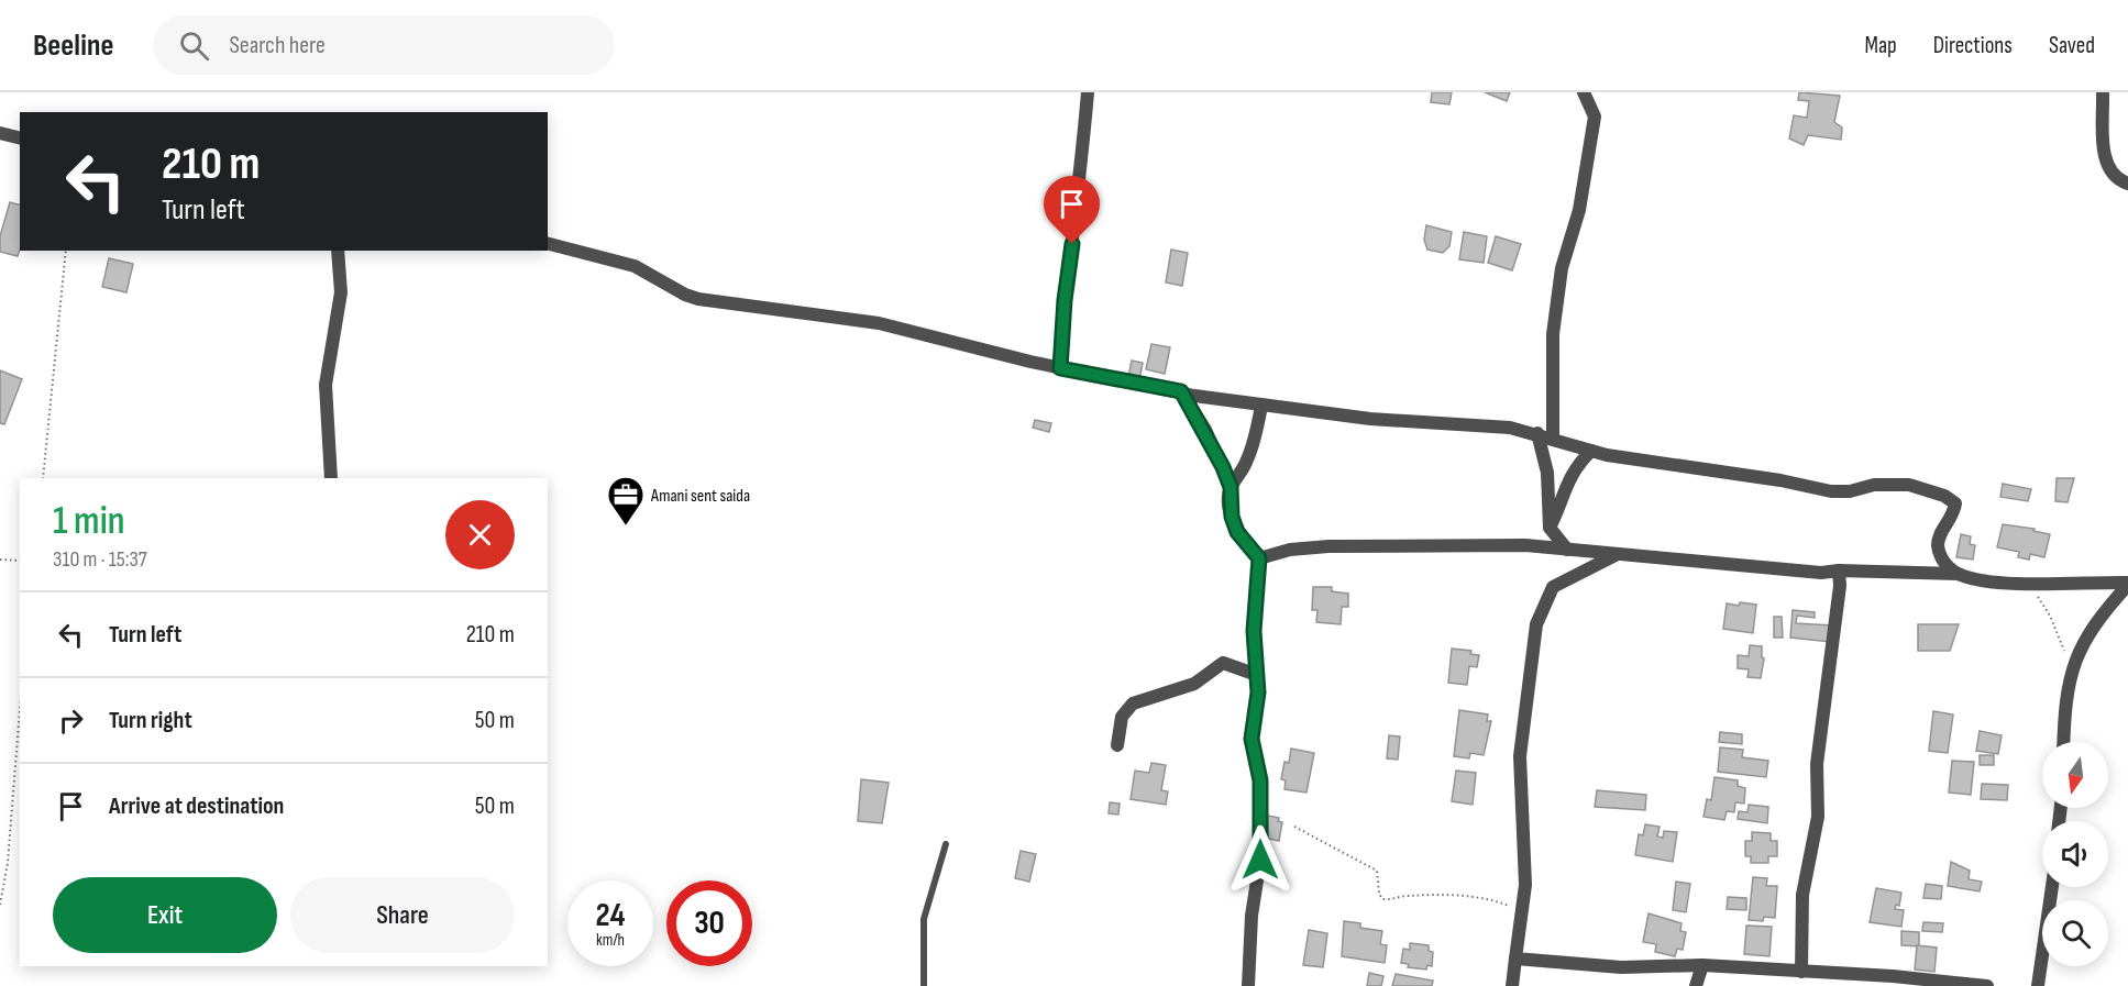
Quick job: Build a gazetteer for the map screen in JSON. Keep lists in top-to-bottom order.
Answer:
{
  "places": {
    "office": ["Amani sent saida"]
  },
  "north": "bottom",
  "page": {
    "header": "Beeline",
    "search": "Search here",
    "nav": ["Map", "Directions", "Saved"],
    "turn": ["210 m", "Turn left"],
    "heading": ["1 min", "310 m · 15:37"],
    "list": [
      {
        "name": "Turn left",
        "value": "210 m"
      },
      {
        "name": "Turn right",
        "value": "50 m"
      },
      {
        "name": "Arrive at destination",
        "value": "50 m"
      }
    ],
    "buttons": ["Exit", "Share"],
    "speed": "24 km/h",
    "limit": "30"
  }
}
